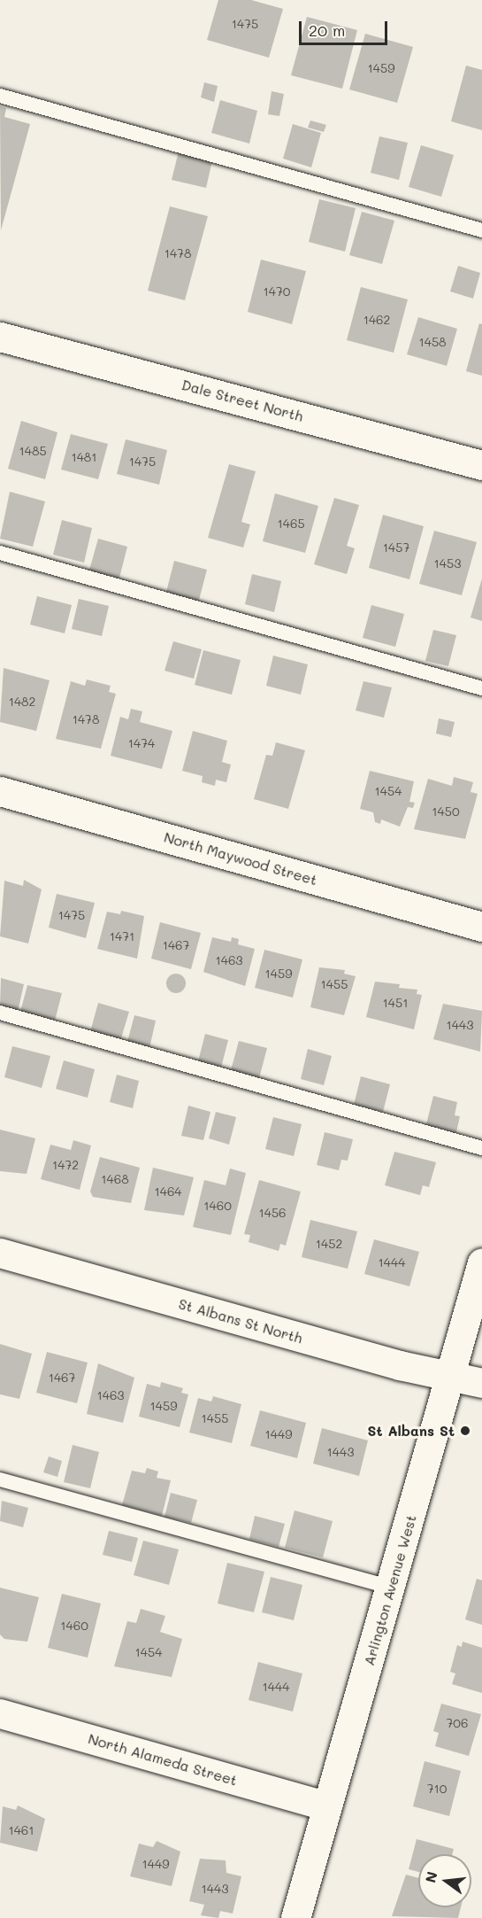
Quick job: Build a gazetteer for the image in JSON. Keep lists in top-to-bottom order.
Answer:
{
  "streets": {
    "street": [
      "Dale Street North",
      "North Maywood Street",
      "St Albans St North",
      "Arlington Avenue West",
      "North Alameda Street"
    ]
  },
  "crossings": [
    ["St Albans St North", "Arlington Avenue West"],
    ["Arlington Avenue West", "North Alameda Street"]
  ],
  "places": ["St Albans St"],
  "house_numbers": [
    "1475",
    "1459",
    "1478",
    "1470",
    "1462",
    "1458",
    "1485",
    "1481",
    "1475",
    "1465",
    "1457",
    "1453",
    "1482",
    "1478",
    "1474",
    "1454",
    "1450",
    "1475",
    "1471",
    "1467",
    "1463",
    "1459",
    "1455",
    "1451",
    "1443",
    "1472",
    "1468",
    "1464",
    "1460",
    "1456",
    "1452",
    "1444",
    "1467",
    "1463",
    "1459",
    "1455",
    "1449",
    "1443",
    "1460",
    "1454",
    "1444",
    "706",
    "710",
    "1461",
    "1449",
    "1443"
  ],
  "scale_bar": "20 m",
  "north": "left"
}
